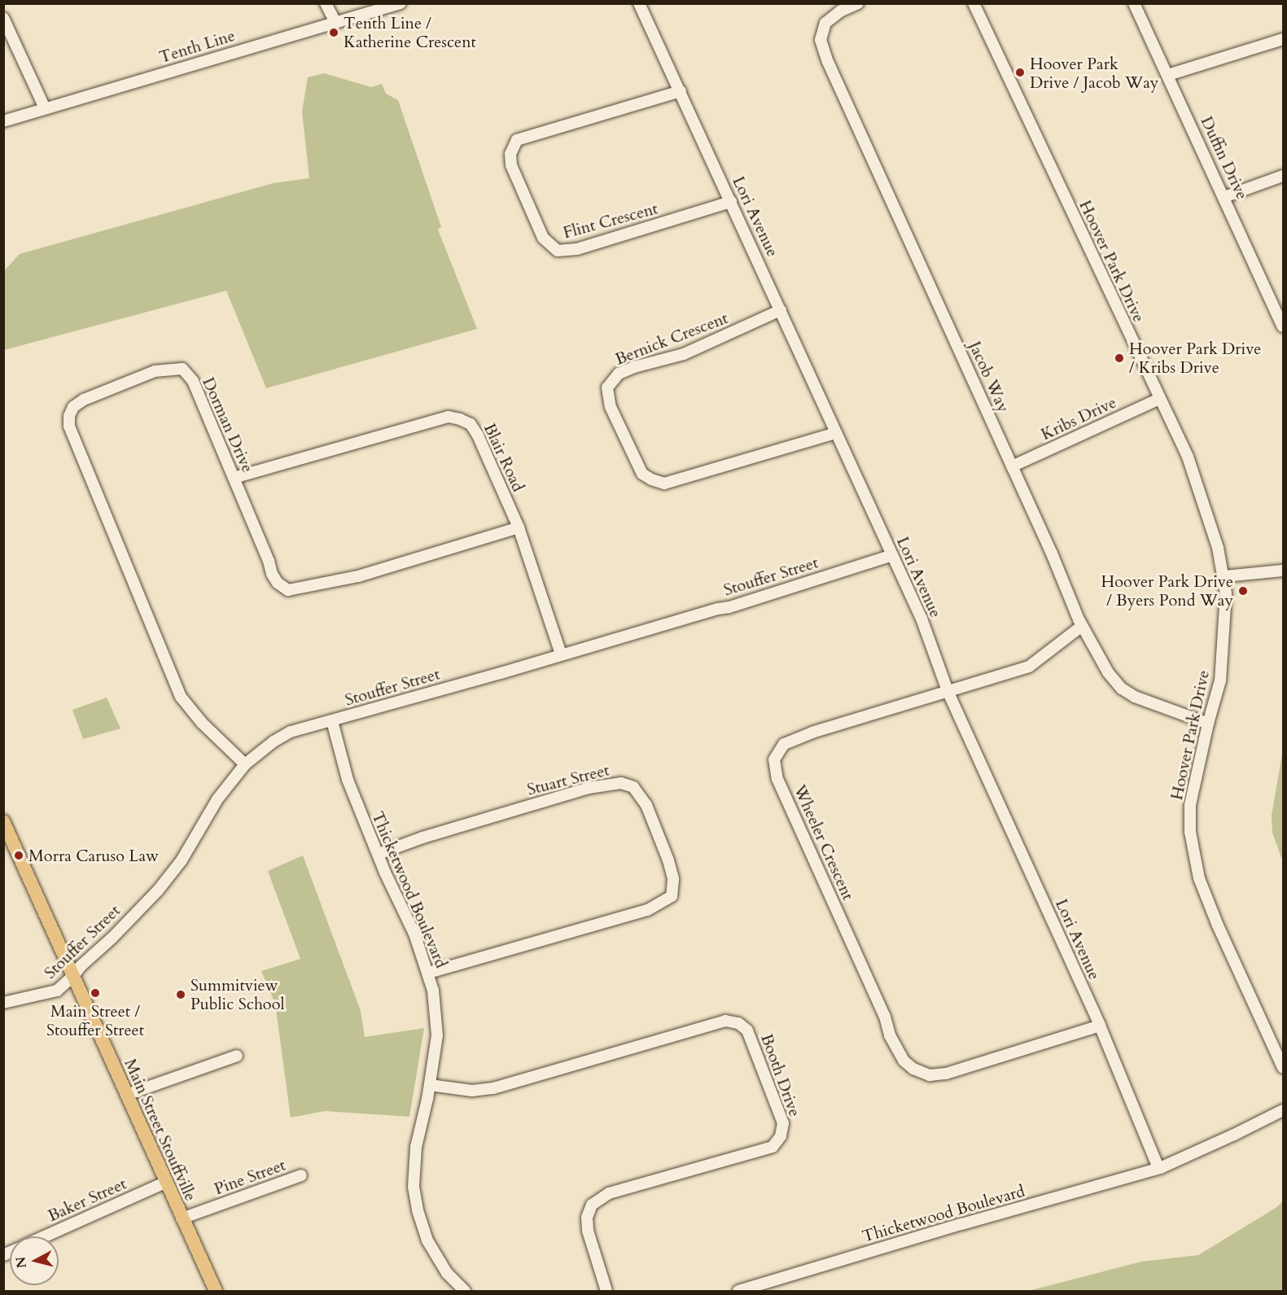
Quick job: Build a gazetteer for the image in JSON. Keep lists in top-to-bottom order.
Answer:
{
  "streets": {
    "main road": ["Main Street Stouffville"],
    "street": [
      "Tenth Line",
      "Duffin Drive",
      "Lori Avenue",
      "Flint Crescent",
      "Hoover Park Drive",
      "Bernick Crescent",
      "Jacob Way",
      "Kribs Drive",
      "Dorman Drive",
      "Blair Road",
      "Stouffer Street",
      "Stuart Street",
      "Wheeler Crescent",
      "Thicketwood Boulevard",
      "Booth Drive",
      "Pine Street",
      "Baker Street"
    ]
  },
  "crossings": [
    ["Lori Avenue", "Flint Crescent"],
    ["Lori Avenue", "Bernick Crescent"],
    ["Lori Avenue", "Stouffer Street"],
    ["Lori Avenue", "Wheeler Crescent"],
    ["Lori Avenue", "Thicketwood Boulevard"],
    ["Hoover Park Drive", "Jacob Way"],
    ["Hoover Park Drive", "Kribs Drive"],
    ["Jacob Way", "Kribs Drive"],
    ["Jacob Way", "Wheeler Crescent"],
    ["Dorman Drive", "Blair Road"],
    ["Dorman Drive", "Stouffer Street"],
    ["Blair Road", "Stouffer Street"],
    ["Stouffer Street", "Thicketwood Boulevard"],
    ["Stouffer Street", "Main Street Stouffville"],
    ["Stuart Street", "Thicketwood Boulevard"],
    ["Thicketwood Boulevard", "Booth Drive"],
    ["Main Street Stouffville", "Pine Street"],
    ["Main Street Stouffville", "Baker Street"]
  ],
  "places": [
    "Tenth Line / Katherine Crescent",
    "Hoover Park Drive / Jacob Way",
    "Hoover Park Drive / Kribs Drive",
    "Hoover Park Drive / Byers Pond Way",
    "Morra Caruso Law",
    "Main Street / Stouffer Street",
    "Summitview Public School"
  ],
  "north": "left"
}
